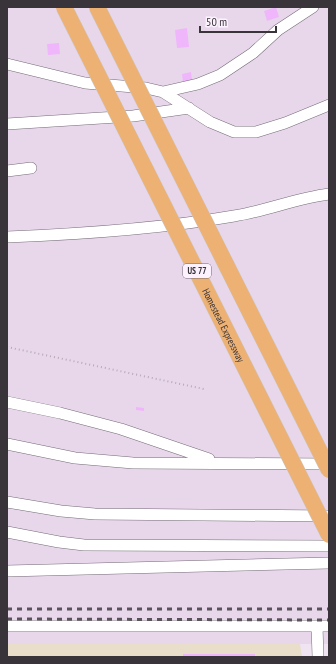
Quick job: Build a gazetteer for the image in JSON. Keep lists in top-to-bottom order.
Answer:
{
  "streets": {
    "highway": ["US 77", "Homestead Expressway"]
  },
  "scale_bar": "50 m"
}
